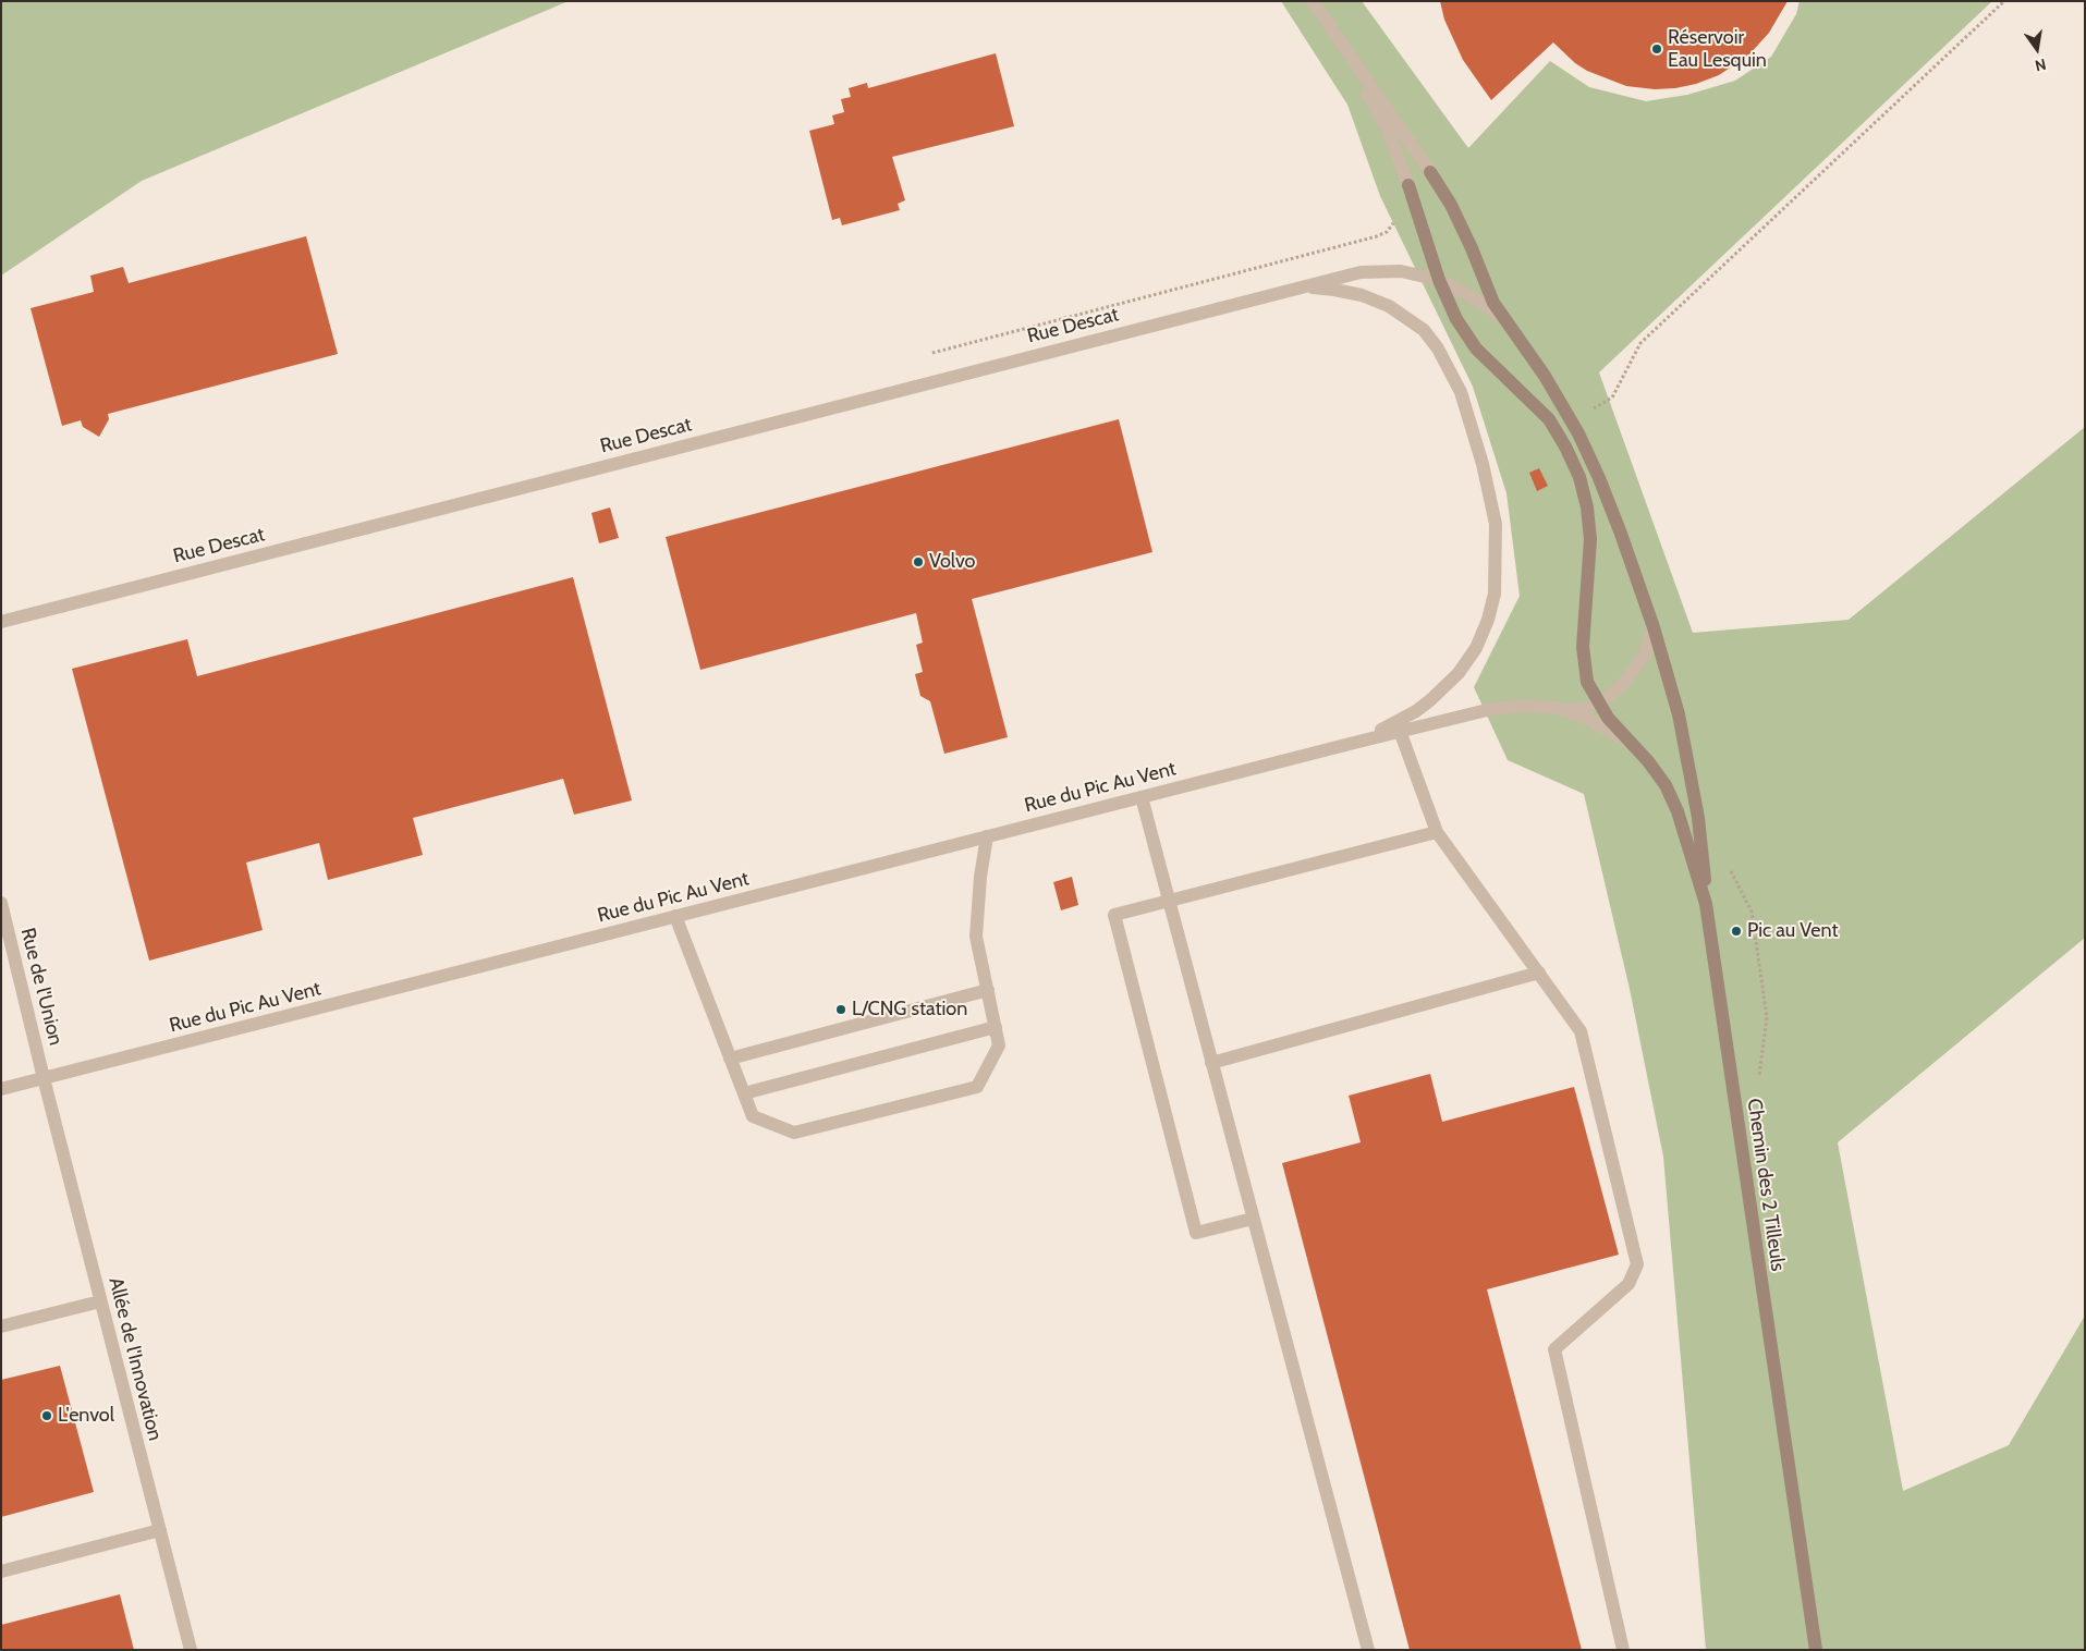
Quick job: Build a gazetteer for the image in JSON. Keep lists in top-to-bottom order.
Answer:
{
  "streets": {
    "street": [
      "Rue Descat",
      "Rue du Pic Au Vent",
      "Rue de l'Union",
      "Chemin des 2 Tilleuls",
      "Allée de l'Innovation"
    ]
  },
  "crossings": [
    ["Rue Descat", "Rue du Pic Au Vent"],
    ["Rue Descat", "Chemin des 2 Tilleuls"],
    ["Rue du Pic Au Vent", "Rue de l'Union"],
    ["Rue du Pic Au Vent", "Chemin des 2 Tilleuls"],
    ["Rue du Pic Au Vent", "Allée de l'Innovation"],
    ["Rue de l'Union", "Allée de l'Innovation"]
  ],
  "places": [
    "Réservoir Eau Lesquin",
    "Volvo",
    "Pic au Vent",
    "L/CNG station",
    "L'envol"
  ],
  "north": "bottom"
}
